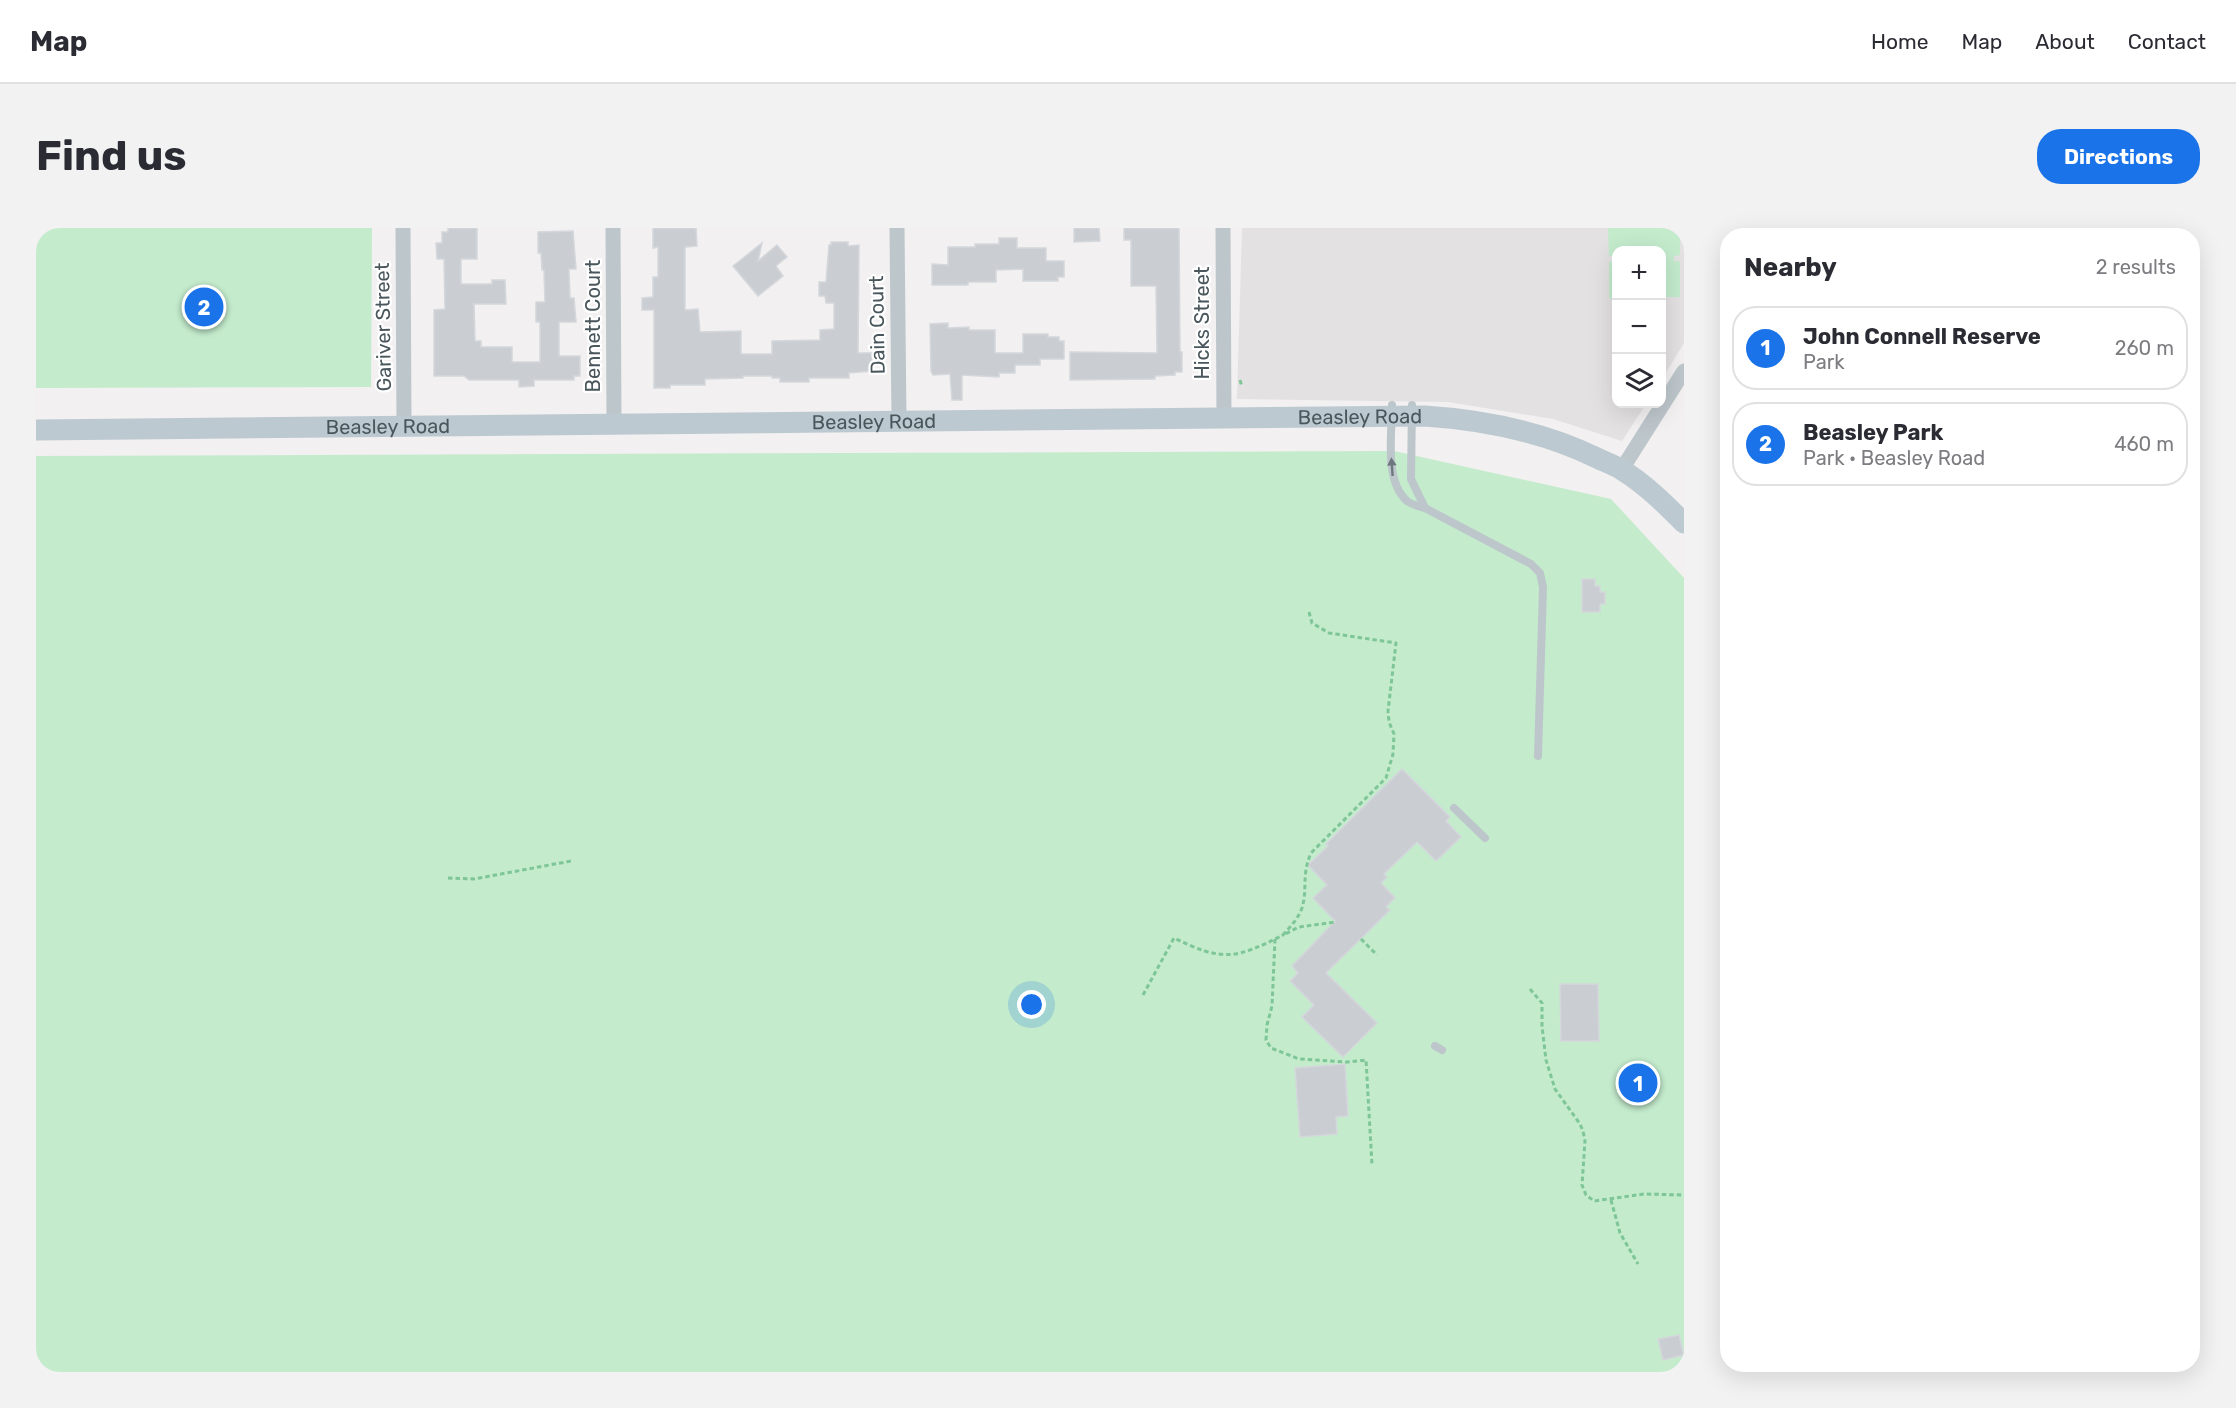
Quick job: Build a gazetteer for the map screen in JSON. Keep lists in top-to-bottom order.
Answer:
{
  "streets": {
    "main road": ["Beasley Road"],
    "street": [
      "Hicks Street",
      "Dain Court",
      "Bennett Court",
      "Gariver Street"
    ]
  },
  "crossings": [
    ["Hicks Street", "Beasley Road"],
    ["Dain Court", "Beasley Road"],
    ["Bennett Court", "Beasley Road"],
    ["Gariver Street", "Beasley Road"]
  ],
  "page": {
    "header": "Map",
    "nav": [
      "Home",
      "Map",
      "About",
      "Contact"
    ],
    "buttons": "Directions",
    "title": "Find us",
    "heading": ["Nearby", "2 results"],
    "map_buttons": ["+", "−"],
    "pins": ["2", "1"],
    "list": [
      {
        "mark": "1",
        "name": "John Connell Reserve",
        "note": "Park",
        "value": "260 m"
      },
      {
        "mark": "2",
        "name": "Beasley Park",
        "note": "Park · Beasley Road",
        "value": "460 m"
      }
    ]
  }
}
